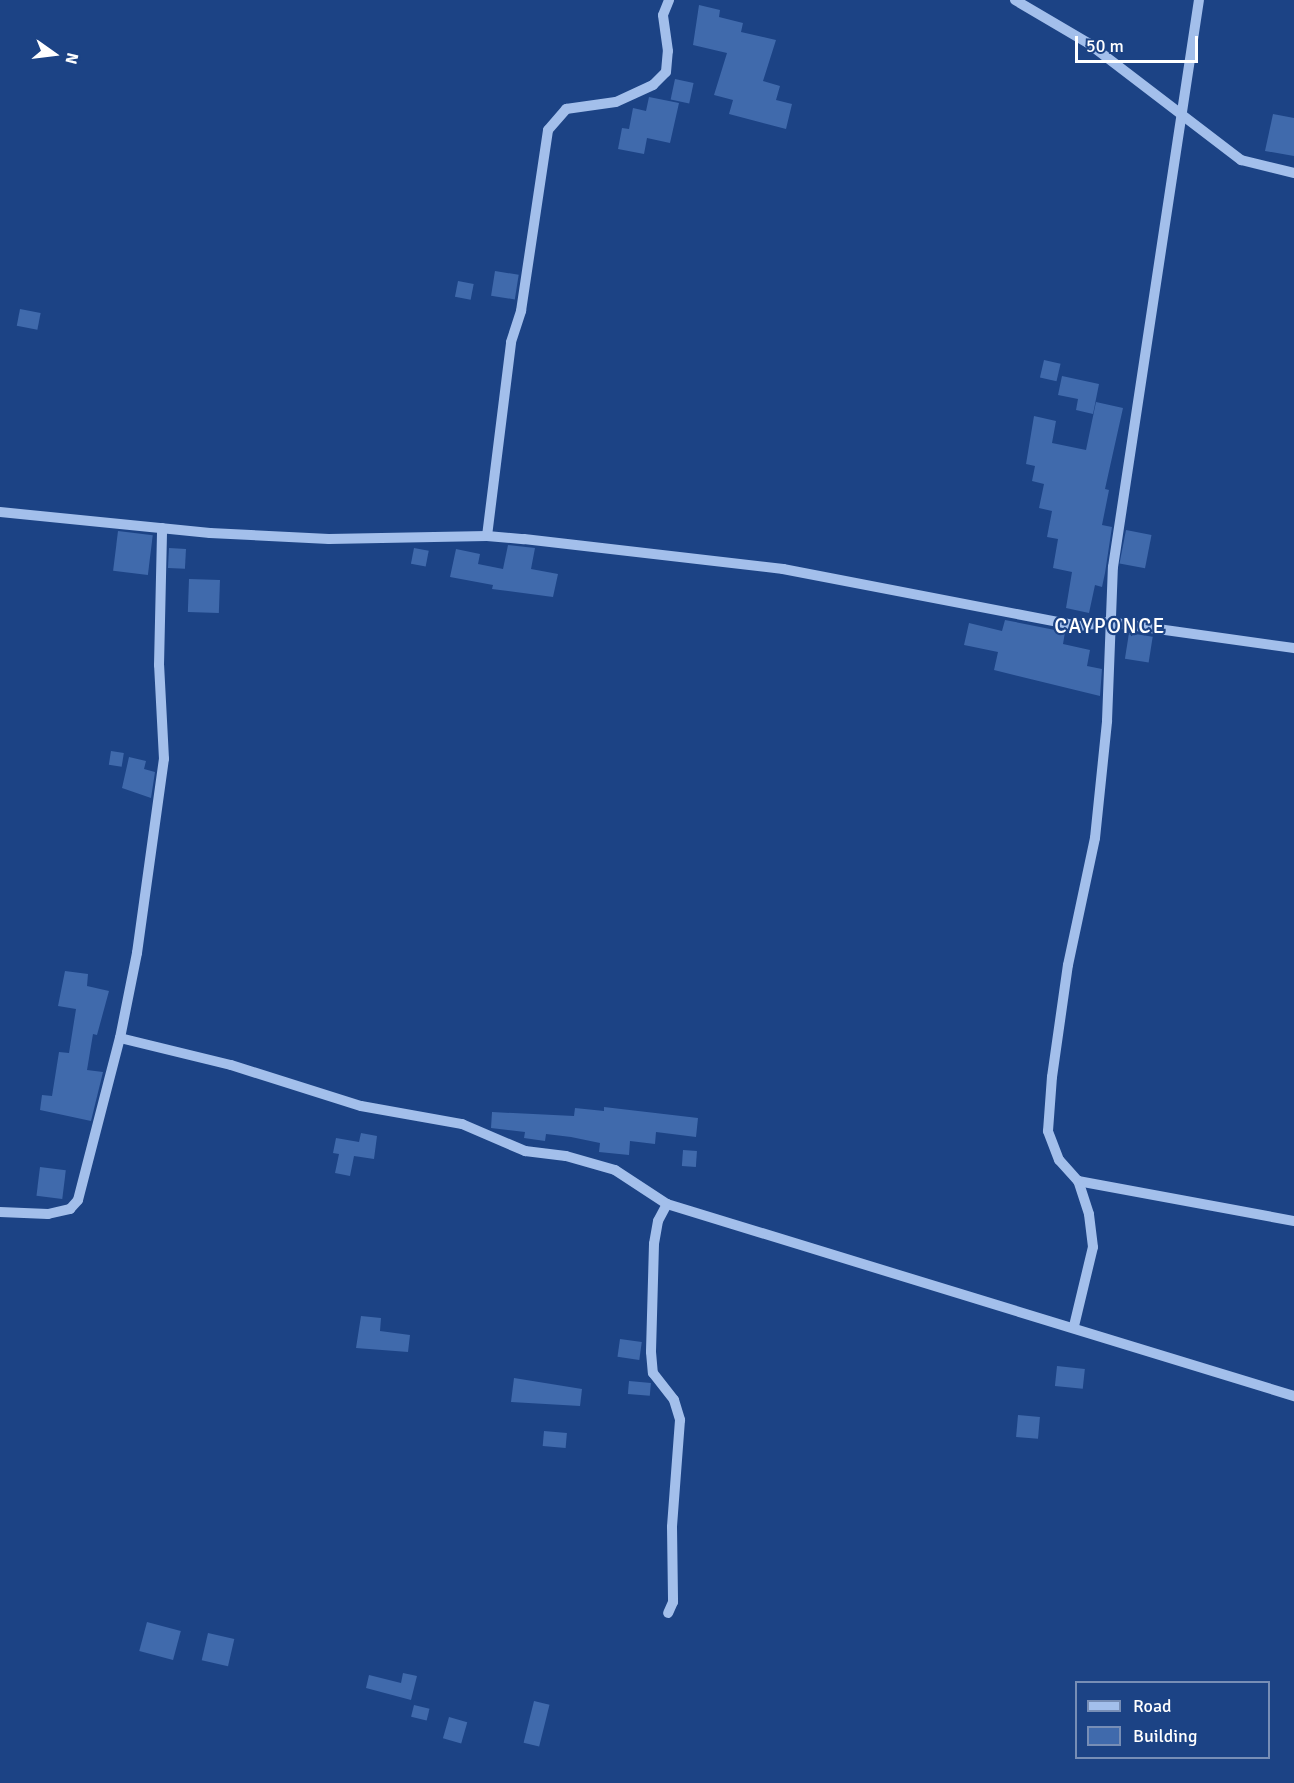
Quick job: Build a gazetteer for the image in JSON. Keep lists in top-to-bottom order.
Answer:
{
  "districts": ["CAYPONCE"],
  "legend": ["Road", "Building"],
  "scale_bar": "50 m",
  "north": "right"
}
